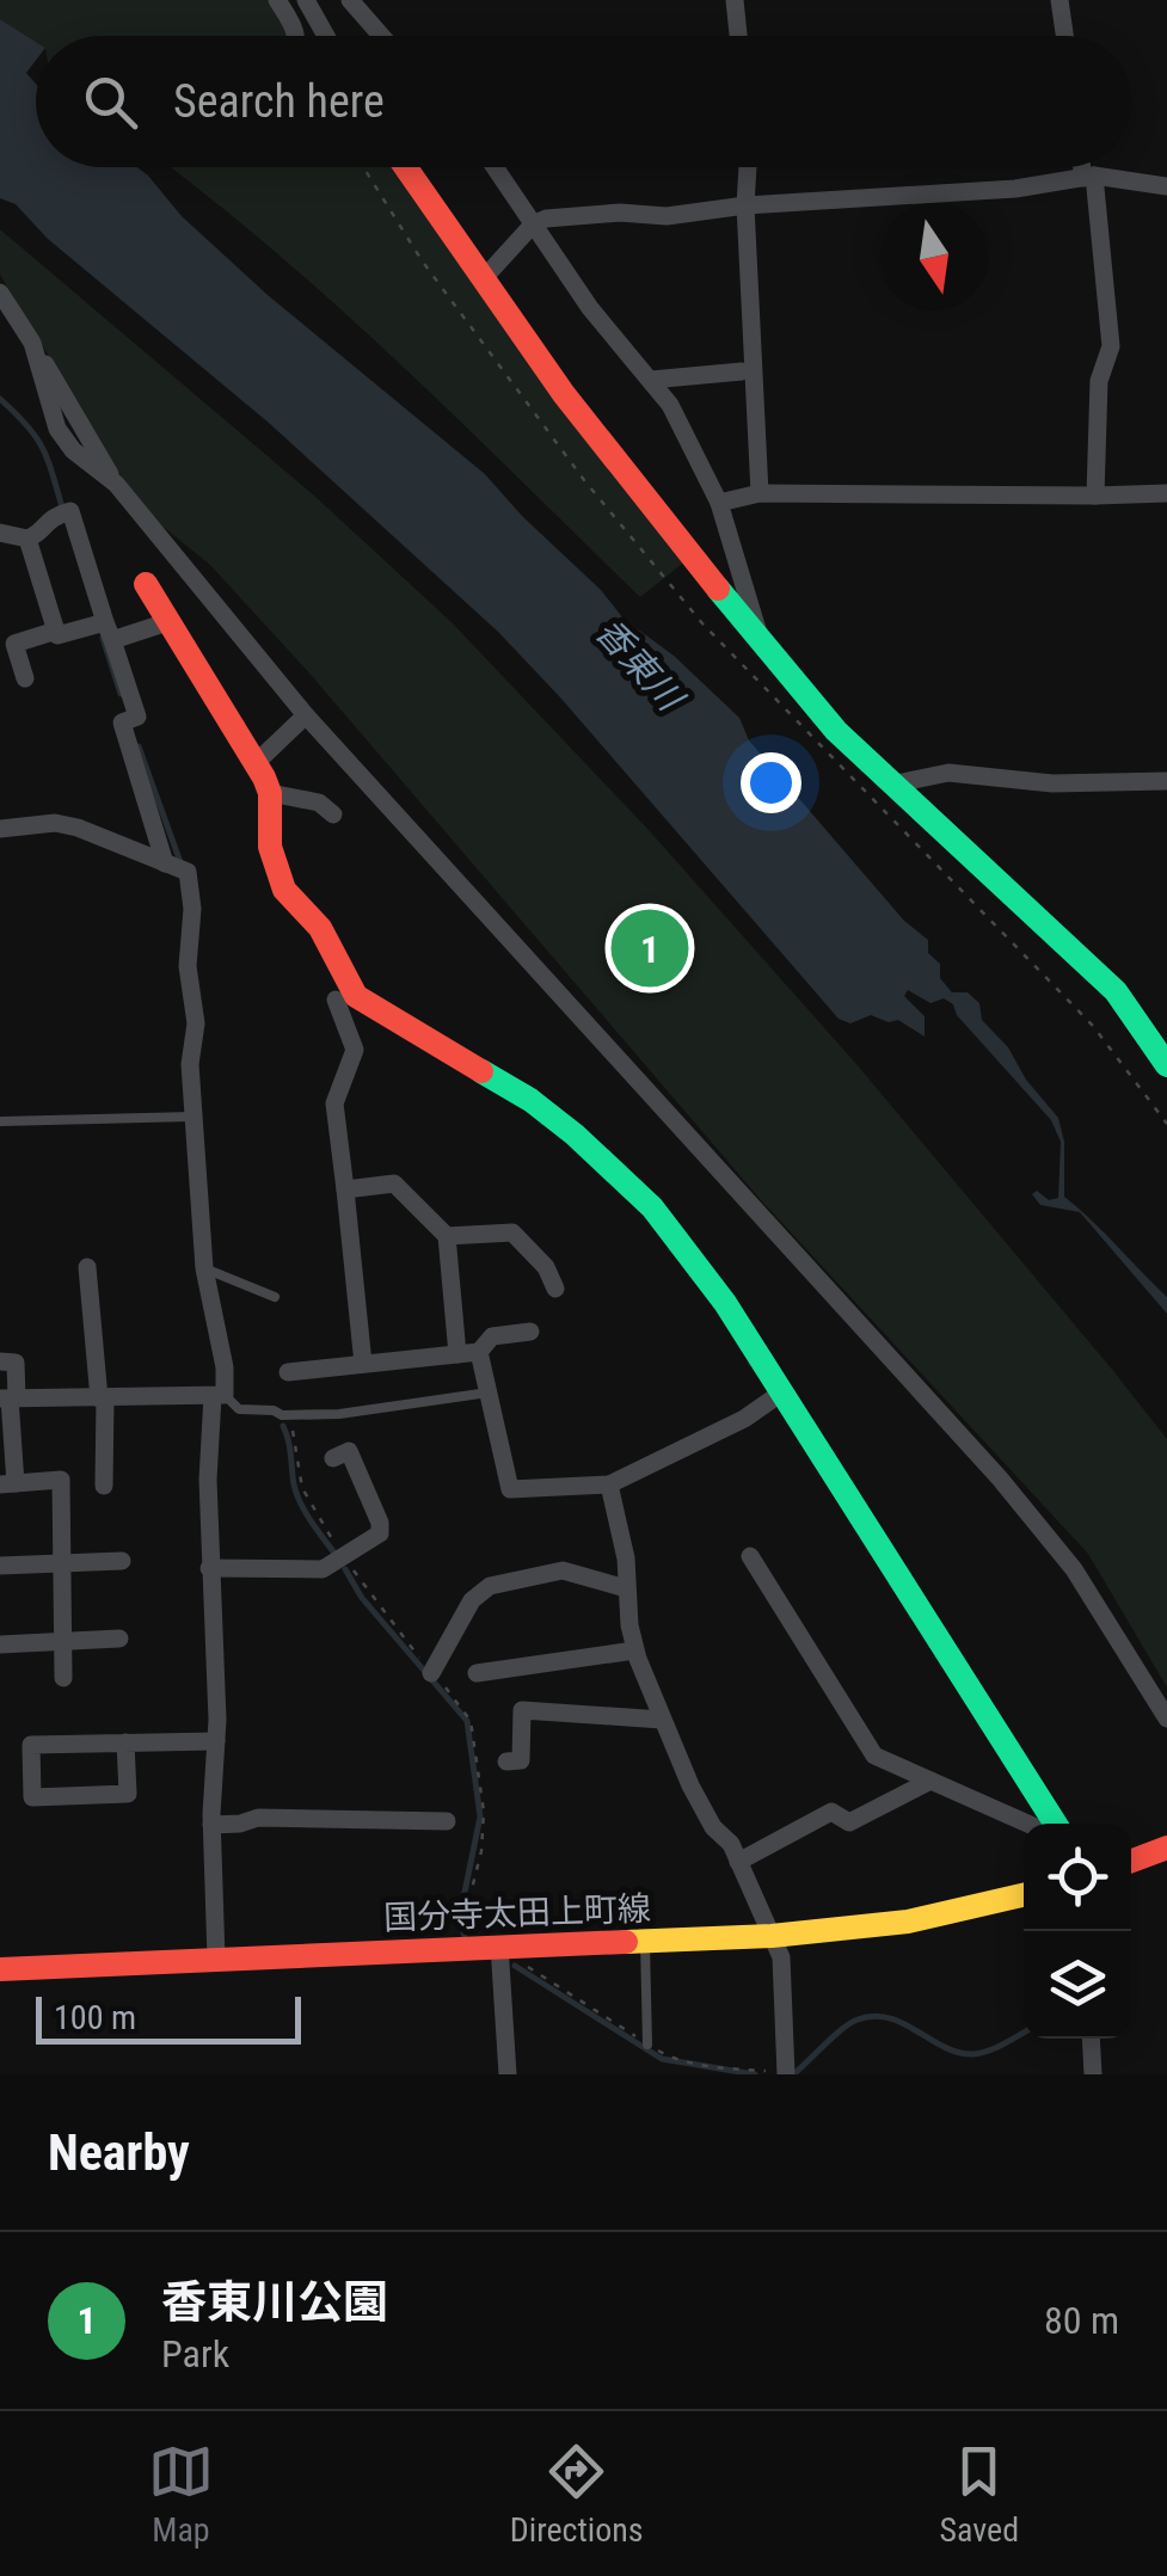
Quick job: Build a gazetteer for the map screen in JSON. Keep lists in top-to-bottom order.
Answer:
{
  "streets": {
    "street": ["国分寺太田上町線"]
  },
  "water": ["香東川"],
  "scale_bar": "100 m",
  "north": "bottom",
  "page": {
    "search": "Search here",
    "pins": "1",
    "scale": "100 m",
    "heading": "Nearby",
    "list": [
      {
        "mark": "1",
        "name": "香東川公園",
        "note": "Park",
        "value": "80 m"
      }
    ],
    "nav": ["Map", "Directions", "Saved"]
  }
}
